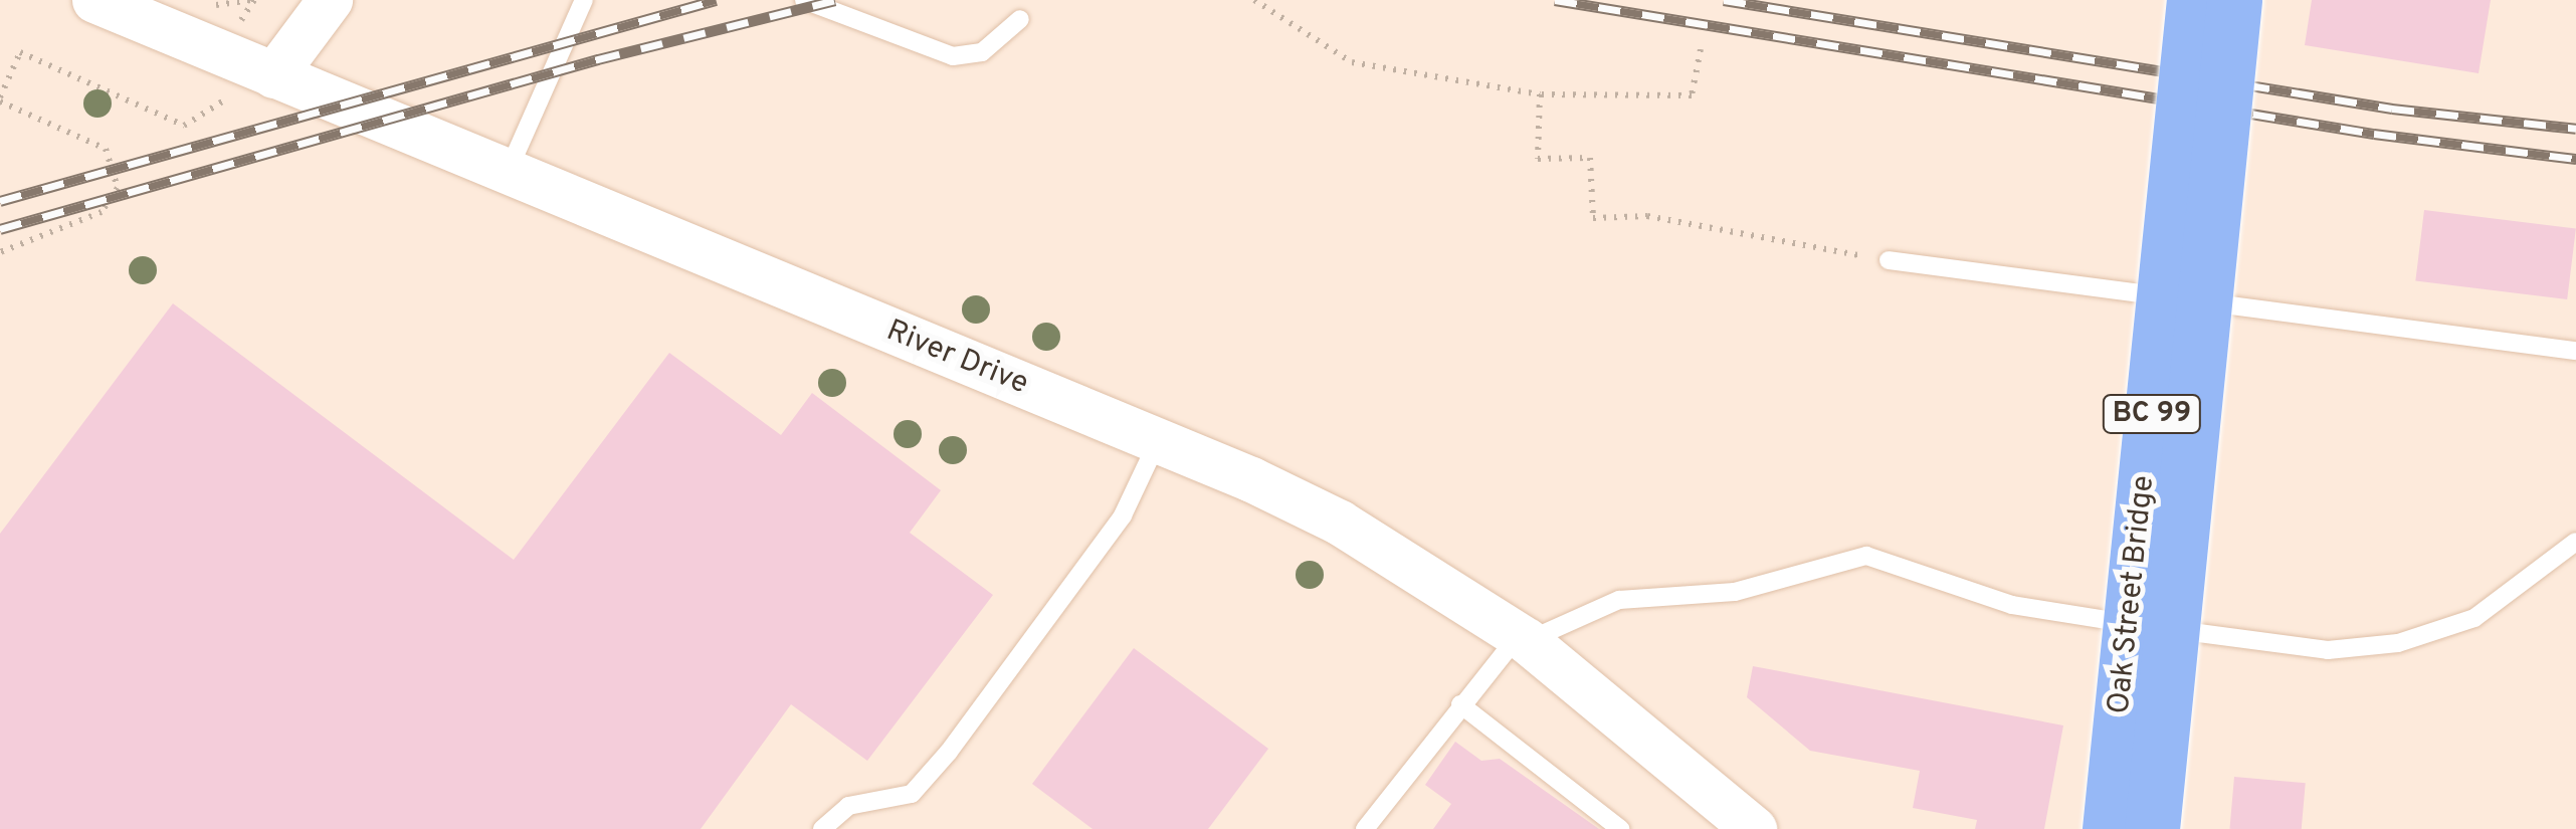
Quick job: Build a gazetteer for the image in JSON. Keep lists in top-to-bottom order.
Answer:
{
  "streets": {
    "highway": ["BC 99", "Oak Street Bridge"],
    "street": ["River Drive"]
  }
}
